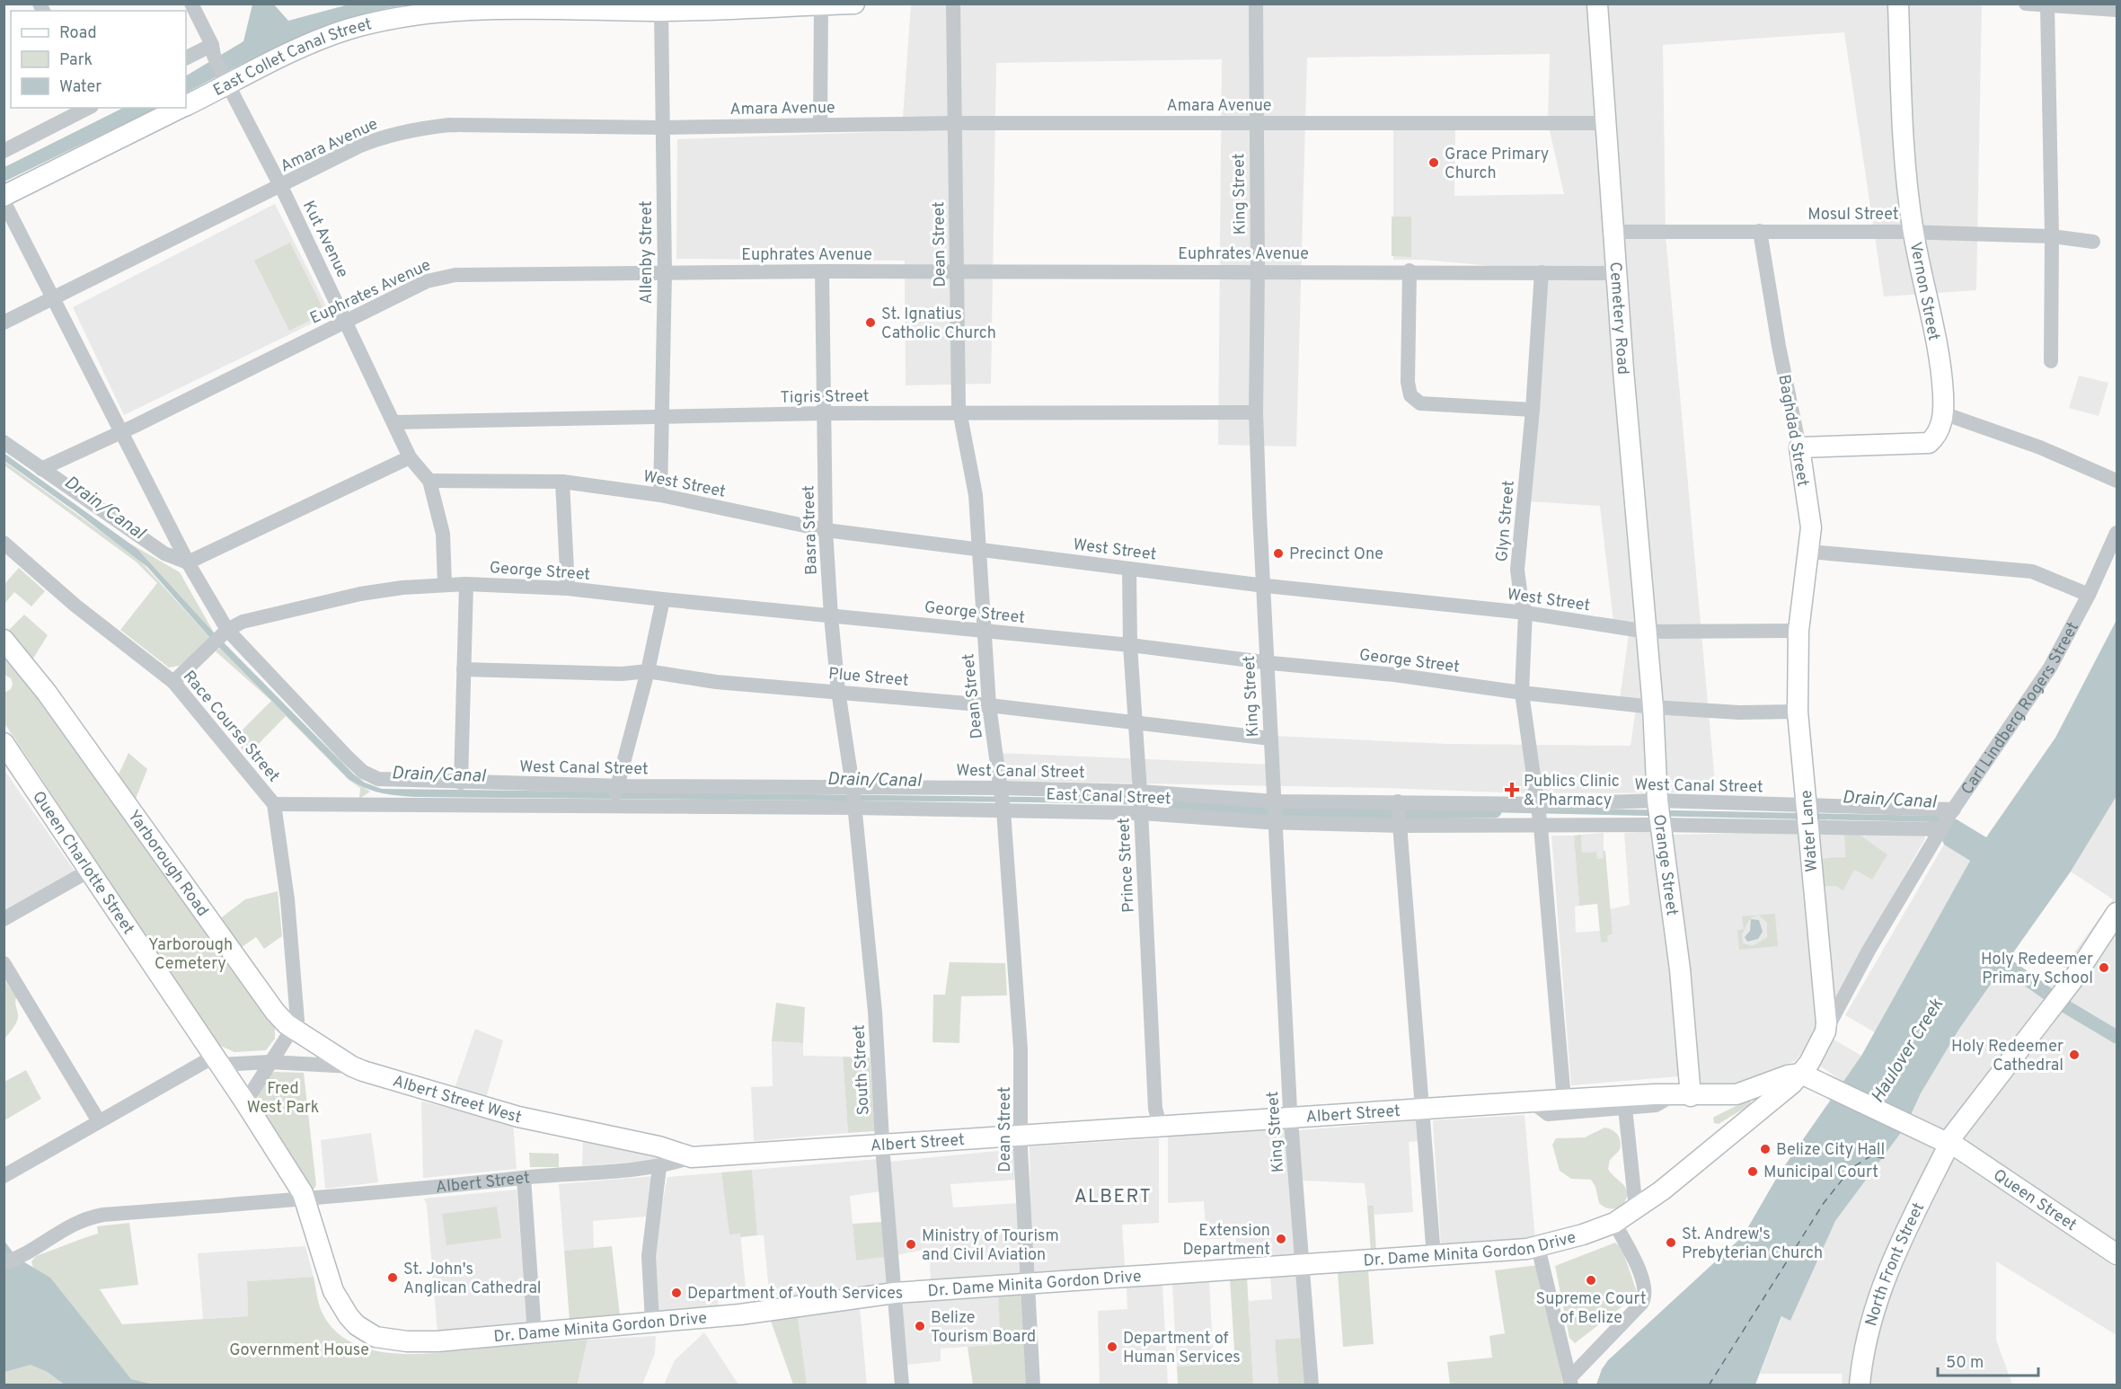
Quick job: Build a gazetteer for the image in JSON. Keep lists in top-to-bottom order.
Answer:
{
  "streets": {
    "main road": [
      "East Collet Canal Street",
      "Vernon Street",
      "Cemetery Road",
      "Baghdad Street",
      "Carl Lindberg Rogers Street",
      "Water Lane",
      "Queen Charlotte Street",
      "Yarborough Road",
      "Orange Street",
      "Albert Street West",
      "Albert Street",
      "Queen Street",
      "Dr. Dame Minita Gordon Drive",
      "North Front Street"
    ],
    "street": [
      "Amara Avenue",
      "King Street",
      "Mosul Street",
      "Kut Avenue",
      "Dean Street",
      "Allenby Street",
      "Euphrates Avenue",
      "Tigris Street",
      "West Street",
      "Glyn Street",
      "Basra Street",
      "George Street",
      "Plue Street",
      "Race Course Street",
      "West Canal Street",
      "East Canal Street",
      "Prince Street",
      "South Street"
    ]
  },
  "crossings": [
    ["East Collet Canal Street", "Kut Avenue"],
    ["East Collet Canal Street", "Allenby Street"],
    ["Amara Avenue", "King Street"],
    ["Amara Avenue", "Kut Avenue"],
    ["Amara Avenue", "Dean Street"],
    ["Amara Avenue", "Allenby Street"],
    ["Amara Avenue", "Cemetery Road"],
    ["Amara Avenue", "West Canal Street"],
    ["King Street", "Euphrates Avenue"],
    ["King Street", "Tigris Street"],
    ["King Street", "West Street"],
    ["King Street", "George Street"],
    ["King Street", "Plue Street"],
    ["King Street", "West Canal Street"],
    ["King Street", "East Canal Street"],
    ["King Street", "Albert Street"],
    ["King Street", "Dr. Dame Minita Gordon Drive"],
    ["Mosul Street", "Vernon Street"],
    ["Mosul Street", "Cemetery Road"],
    ["Mosul Street", "Baghdad Street"],
    ["Kut Avenue", "Euphrates Avenue"],
    ["Kut Avenue", "Tigris Street"],
    ["Kut Avenue", "West Street"],
    ["Kut Avenue", "George Street"],
    ["Dean Street", "Euphrates Avenue"],
    ["Dean Street", "Tigris Street"],
    ["Dean Street", "West Street"],
    ["Dean Street", "George Street"],
    ["Dean Street", "Plue Street"],
    ["Dean Street", "West Canal Street"],
    ["Dean Street", "East Canal Street"],
    ["Dean Street", "Albert Street"],
    ["Dean Street", "Dr. Dame Minita Gordon Drive"],
    ["Allenby Street", "Euphrates Avenue"],
    ["Allenby Street", "Tigris Street"],
    ["Allenby Street", "West Street"],
    ["Euphrates Avenue", "Cemetery Road"],
    ["Euphrates Avenue", "Glyn Street"],
    ["Euphrates Avenue", "Basra Street"],
    ["Euphrates Avenue", "West Canal Street"],
    ["Vernon Street", "Baghdad Street"],
    ["Cemetery Road", "West Street"],
    ["Cemetery Road", "Orange Street"],
    ["Tigris Street", "Basra Street"],
    ["Baghdad Street", "West Street"],
    ["Baghdad Street", "Water Lane"],
    ["West Street", "Glyn Street"],
    ["West Street", "Basra Street"],
    ["West Street", "Water Lane"],
    ["West Street", "Orange Street"],
    ["West Street", "Prince Street"],
    ["Glyn Street", "George Street"],
    ["Glyn Street", "West Canal Street"],
    ["Glyn Street", "East Canal Street"],
    ["Glyn Street", "Albert Street"],
    ["Basra Street", "George Street"],
    ["Basra Street", "Plue Street"],
    ["Basra Street", "West Canal Street"],
    ["Basra Street", "East Canal Street"],
    ["Basra Street", "South Street"],
    ["George Street", "Race Course Street"],
    ["George Street", "West Canal Street"],
    ["George Street", "Water Lane"],
    ["George Street", "Orange Street"],
    ["George Street", "Prince Street"],
    ["Plue Street", "Prince Street"],
    ["Carl Lindberg Rogers Street", "West Canal Street"],
    ["Carl Lindberg Rogers Street", "East Canal Street"],
    ["Carl Lindberg Rogers Street", "Water Lane"],
    ["Carl Lindberg Rogers Street", "Albert Street"],
    ["Carl Lindberg Rogers Street", "Queen Street"],
    ["Carl Lindberg Rogers Street", "Dr. Dame Minita Gordon Drive"],
    ["Race Course Street", "East Canal Street"],
    ["Race Course Street", "Queen Charlotte Street"],
    ["Race Course Street", "Yarborough Road"],
    ["Race Course Street", "Albert Street West"],
    ["West Canal Street", "East Canal Street"],
    ["West Canal Street", "Water Lane"],
    ["West Canal Street", "Orange Street"],
    ["West Canal Street", "Prince Street"],
    ["West Canal Street", "South Street"],
    ["East Canal Street", "Water Lane"],
    ["East Canal Street", "Orange Street"],
    ["East Canal Street", "Prince Street"],
    ["East Canal Street", "South Street"],
    ["Queen Charlotte Street", "Albert Street West"],
    ["Queen Charlotte Street", "Albert Street"],
    ["Queen Charlotte Street", "Dr. Dame Minita Gordon Drive"],
    ["Yarborough Road", "Albert Street West"],
    ["Orange Street", "Albert Street"],
    ["Prince Street", "Albert Street"],
    ["South Street", "Albert Street"],
    ["South Street", "Dr. Dame Minita Gordon Drive"],
    ["Albert Street West", "Albert Street"],
    ["Albert Street", "Queen Street"],
    ["Albert Street", "Dr. Dame Minita Gordon Drive"],
    ["Queen Street", "Dr. Dame Minita Gordon Drive"],
    ["Queen Street", "North Front Street"]
  ],
  "districts": ["ALBERT"],
  "water": ["Drain/Canal", "Haulover Creek"],
  "parks": ["Yarborough Cemetery", "Fred West Park", "Government House"],
  "places": {
    "other": [
      "Grace Primary Church",
      "St. Ignatius Catholic Church",
      "Precinct One",
      "Holy Redeemer Primary School",
      "Holy Redeemer Cathedral",
      "Belize City Hall",
      "Municipal Court",
      "Extension Department",
      "St. Andrew's Prebyterian Church",
      "Ministry of Tourism and Civil Aviation",
      "St. John's Anglican Cathedral",
      "Supreme Court of Belize",
      "Department of Youth Services",
      "Belize Tourism Board",
      "Department of Human Services"
    ],
    "health": ["Publics Clinic & Pharmacy"]
  },
  "legend": ["Road", "Park", "Water"],
  "scale_bar": "50 m"
}
